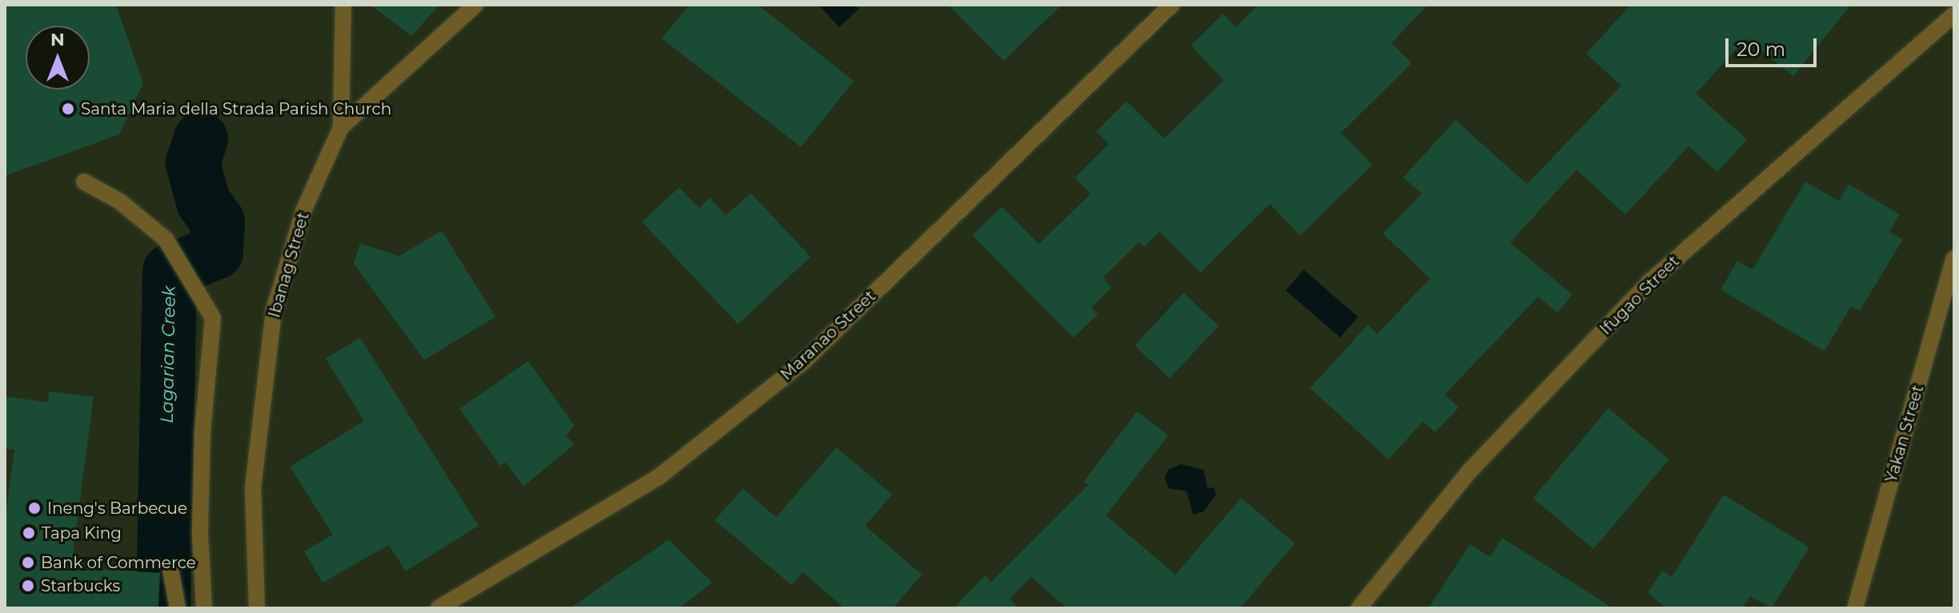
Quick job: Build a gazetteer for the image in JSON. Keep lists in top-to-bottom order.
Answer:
{
  "streets": {
    "street": [
      "Ibanag Street",
      "Ifugao Street",
      "Maranao Street",
      "Yakan Street"
    ]
  },
  "water": ["Lagarian Creek"],
  "places": [
    "Santa Maria della Strada Parish Church",
    "Ineng's Barbecue",
    "Tapa King",
    "Bank of Commerce",
    "Starbucks"
  ],
  "scale_bar": "20 m",
  "north": "top"
}
